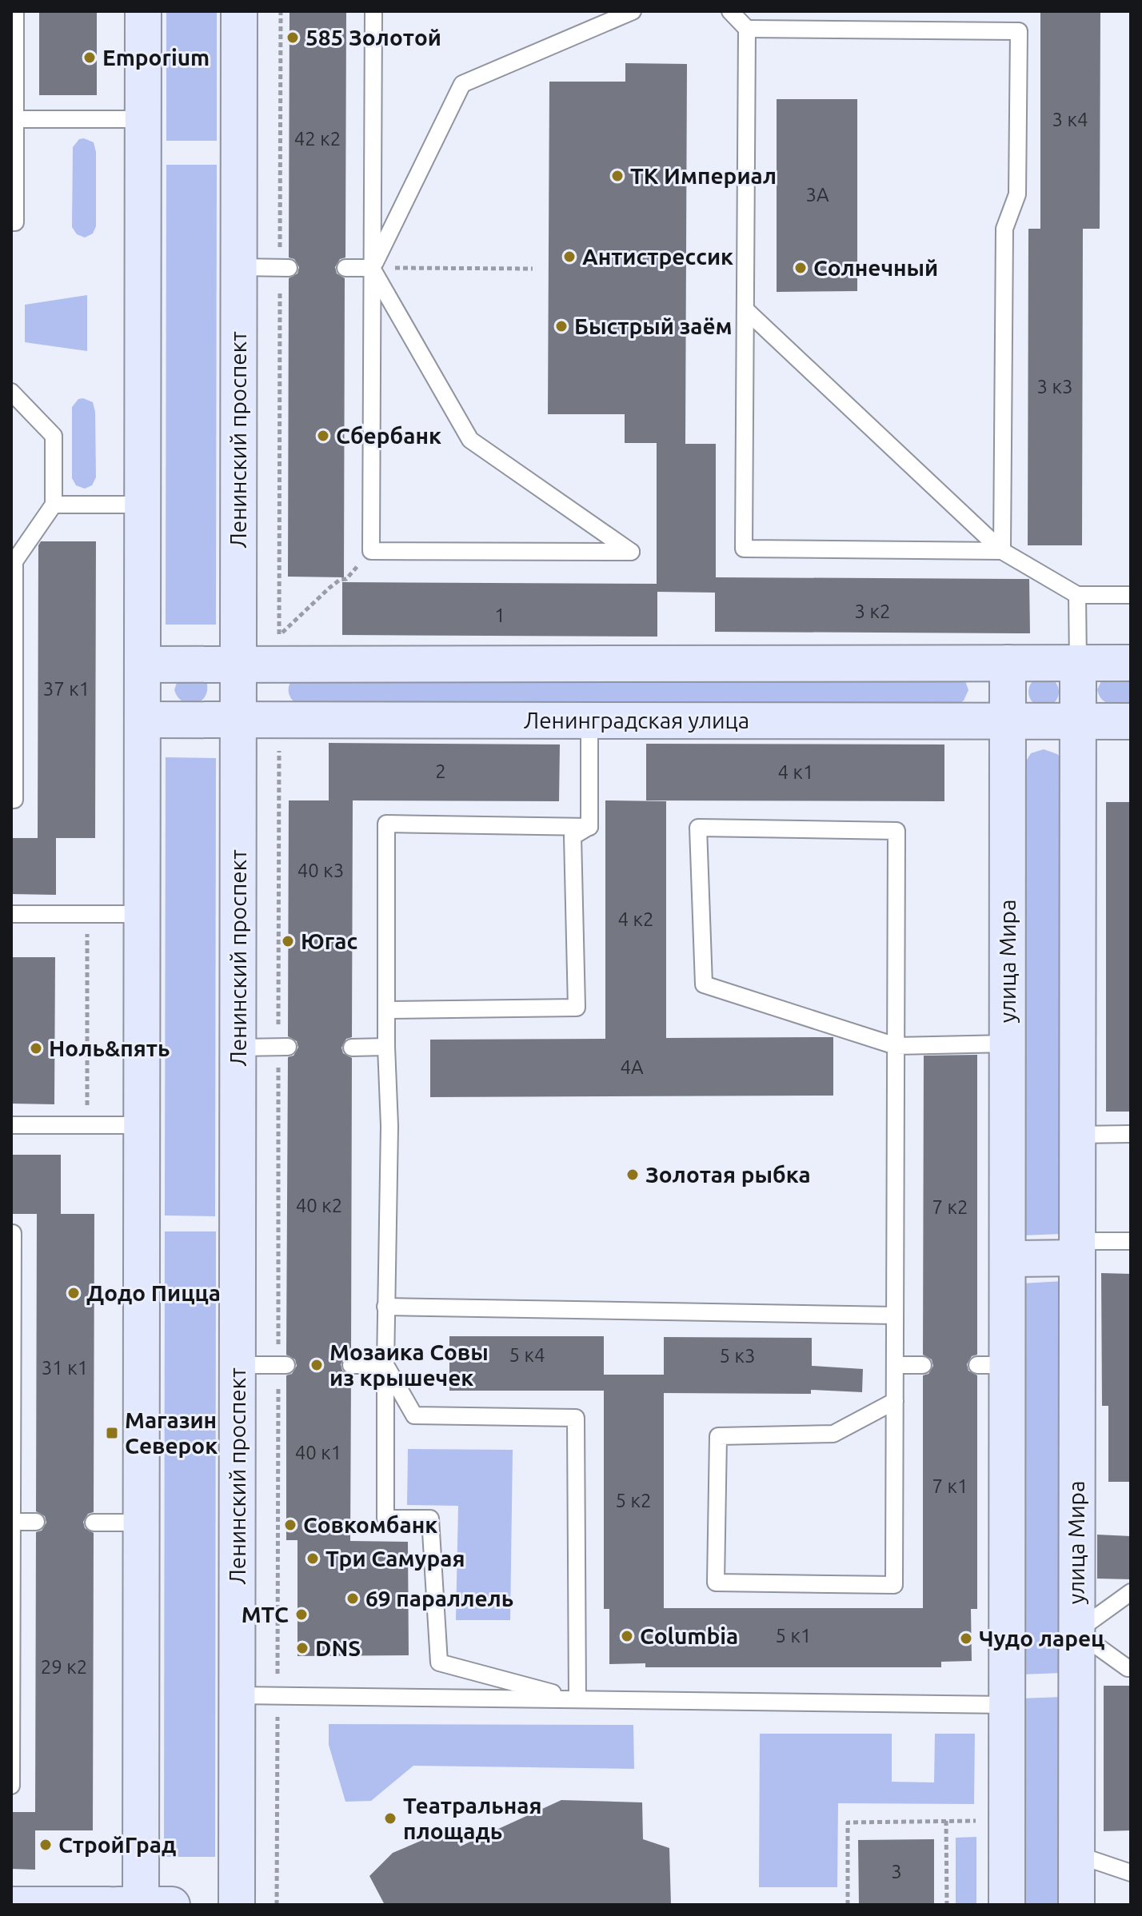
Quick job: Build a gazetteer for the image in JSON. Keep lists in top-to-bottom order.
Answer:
{
  "streets": {
    "street": ["Ленинский проспект", "Ленинградская улица", "улица Мира"]
  },
  "crossings": [
    ["Ленинский проспект", "Ленинградская улица"],
    ["Ленинградская улица", "улица Мира"]
  ],
  "places": {
    "other": [
      "585 Золотой",
      "Emporium",
      "ТК Империал",
      "Антистрессик",
      "Солнечный",
      "Быстрый заём",
      "Сбербанк",
      "Югас",
      "Ноль&пять",
      "Золотая рыбка",
      "Додо Пицца",
      "Мозаика Совы из крышечек",
      "Совкомбанк",
      "Три Самурая",
      "69 параллель",
      "МТС",
      "Columbia",
      "Чудо ларец",
      "DNS",
      "Театральная площадь",
      "СтройГрад"
    ],
    "transit": ["Магазин Северок"]
  },
  "house_numbers": [
    "3 к4",
    "42 к2",
    "3А",
    "3 к3",
    "3 к2",
    "1",
    "37 к1",
    "2",
    "4 к1",
    "40 к3",
    "4 к2",
    "4А",
    "40 к2",
    "7 к2",
    "5 к4",
    "5 к3",
    "31 к1",
    "40 к1",
    "7 к1",
    "5 к2",
    "5 к1",
    "29 к2",
    "3"
  ]
}
